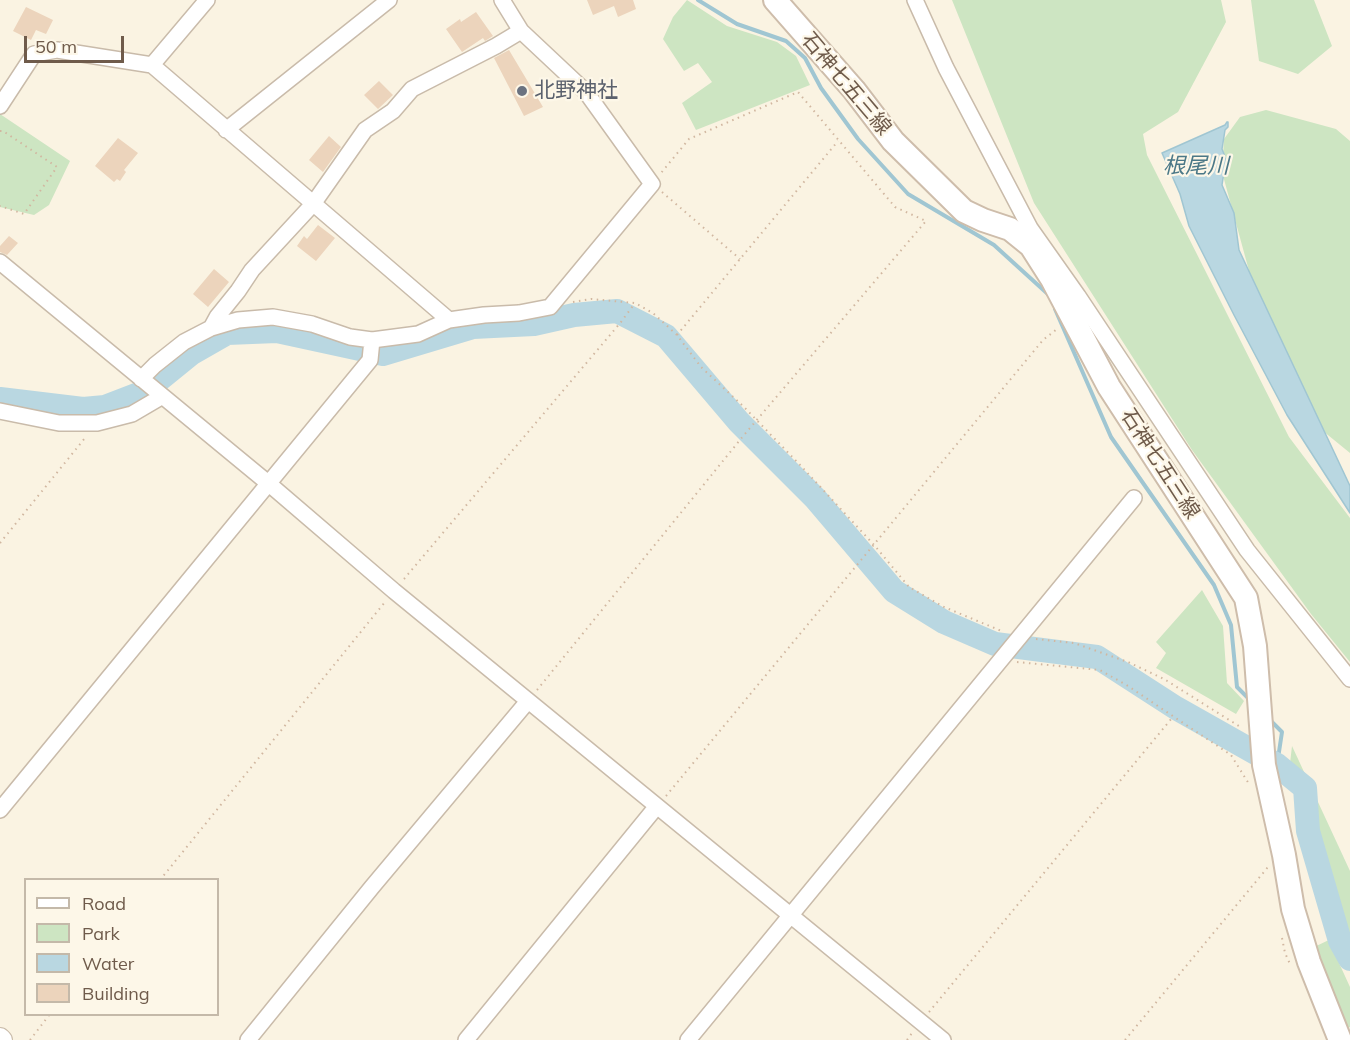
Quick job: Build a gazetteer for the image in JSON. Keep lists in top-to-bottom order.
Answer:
{
  "streets": {
    "main road": ["石神七五三線"]
  },
  "water": ["根尾川"],
  "places": ["北野神社"],
  "legend": [
    "Road",
    "Park",
    "Water",
    "Building"
  ],
  "scale_bar": "50 m"
}
